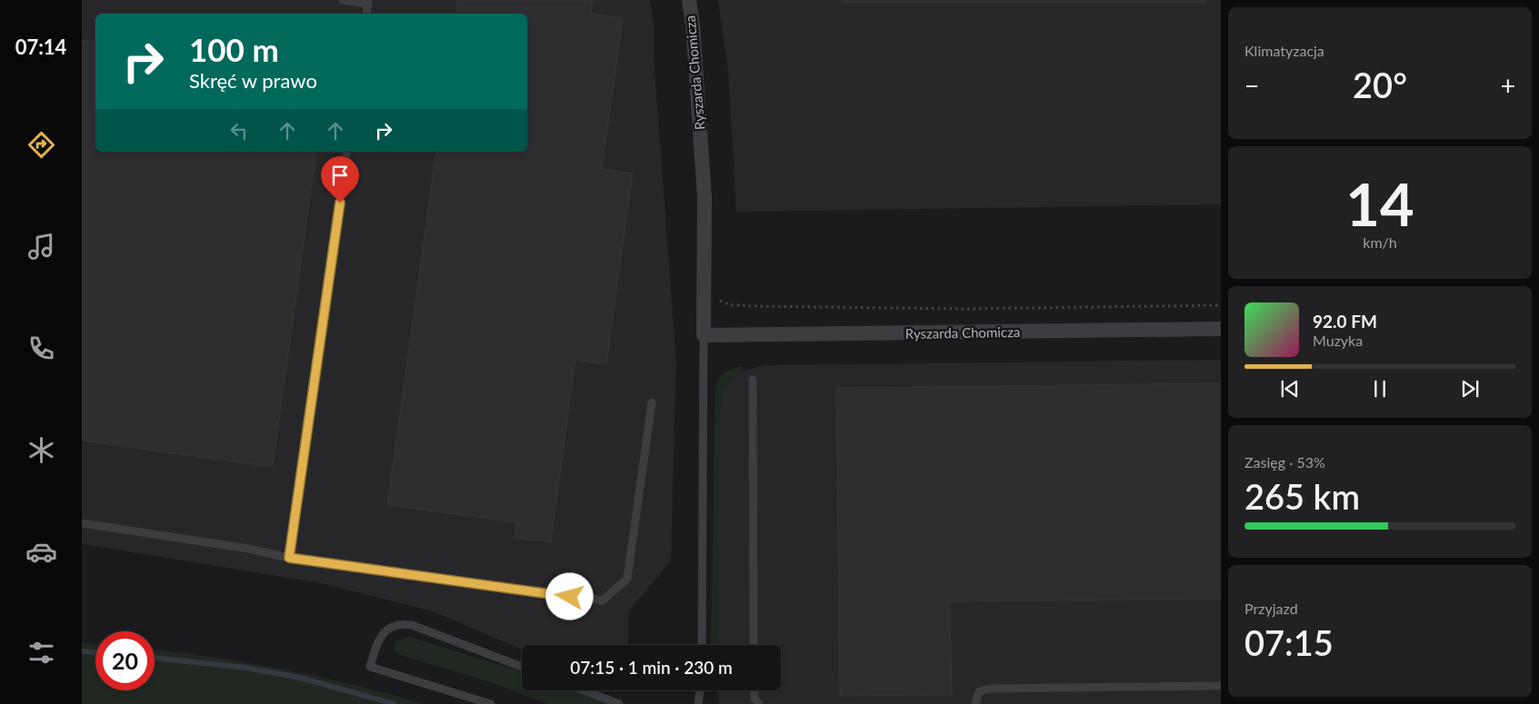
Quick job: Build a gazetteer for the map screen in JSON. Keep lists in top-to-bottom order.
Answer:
{
  "streets": {
    "street": ["Ryszarda Chomicza"]
  },
  "page": {
    "tabs": "07:14",
    "tile": [
      "Klimatyzacja",
      ["14", "km/h"],
      ["Zasięg · 53%", "265 km"],
      ["Przyjazd", "07:15"]
    ],
    "turn": ["100 m", "Skręć w prawo"],
    "heat": ["−", "20°", "+"],
    "song": ["92.0 FM", "Muzyka"],
    "limit": "20",
    "trip": "07:15 · 1 min · 230 m"
  }
}
